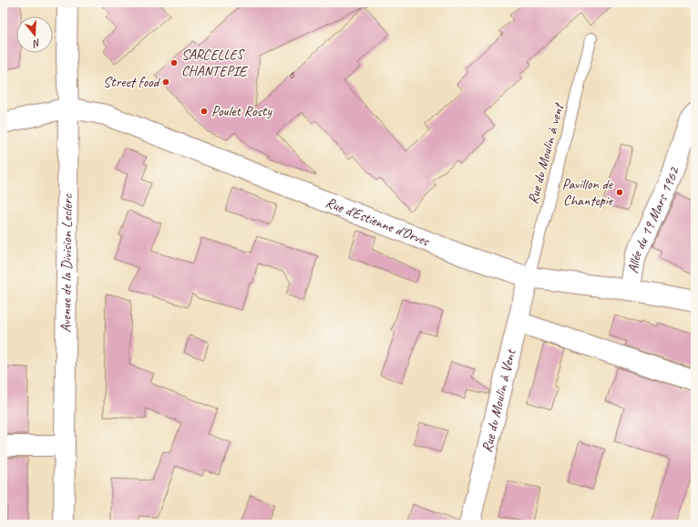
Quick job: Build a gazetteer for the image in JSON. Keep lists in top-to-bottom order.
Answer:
{
  "streets": {
    "street": [
      "Allée du 19 Mars 1962",
      "Rue d'Estienne d'Orves",
      "Avenue de la Division Leclerc",
      "Rue du Moulin à Vent"
    ],
    "lane": ["Rue du Moulin à vent"]
  },
  "crossings": [
    ["Rue du Moulin à vent", "Rue d'Estienne d'Orves"],
    ["Rue du Moulin à vent", "Rue du Moulin à Vent"],
    ["Allée du 19 Mars 1962", "Rue d'Estienne d'Orves"],
    ["Rue d'Estienne d'Orves", "Avenue de la Division Leclerc"],
    ["Rue d'Estienne d'Orves", "Rue du Moulin à Vent"]
  ],
  "places": [
    "SARCELLES CHANTEPIE",
    "Street food",
    "Poulet Rosty",
    "Pavillon de Chantepie"
  ],
  "house_numbers": ["6"],
  "north": "bottom"
}
